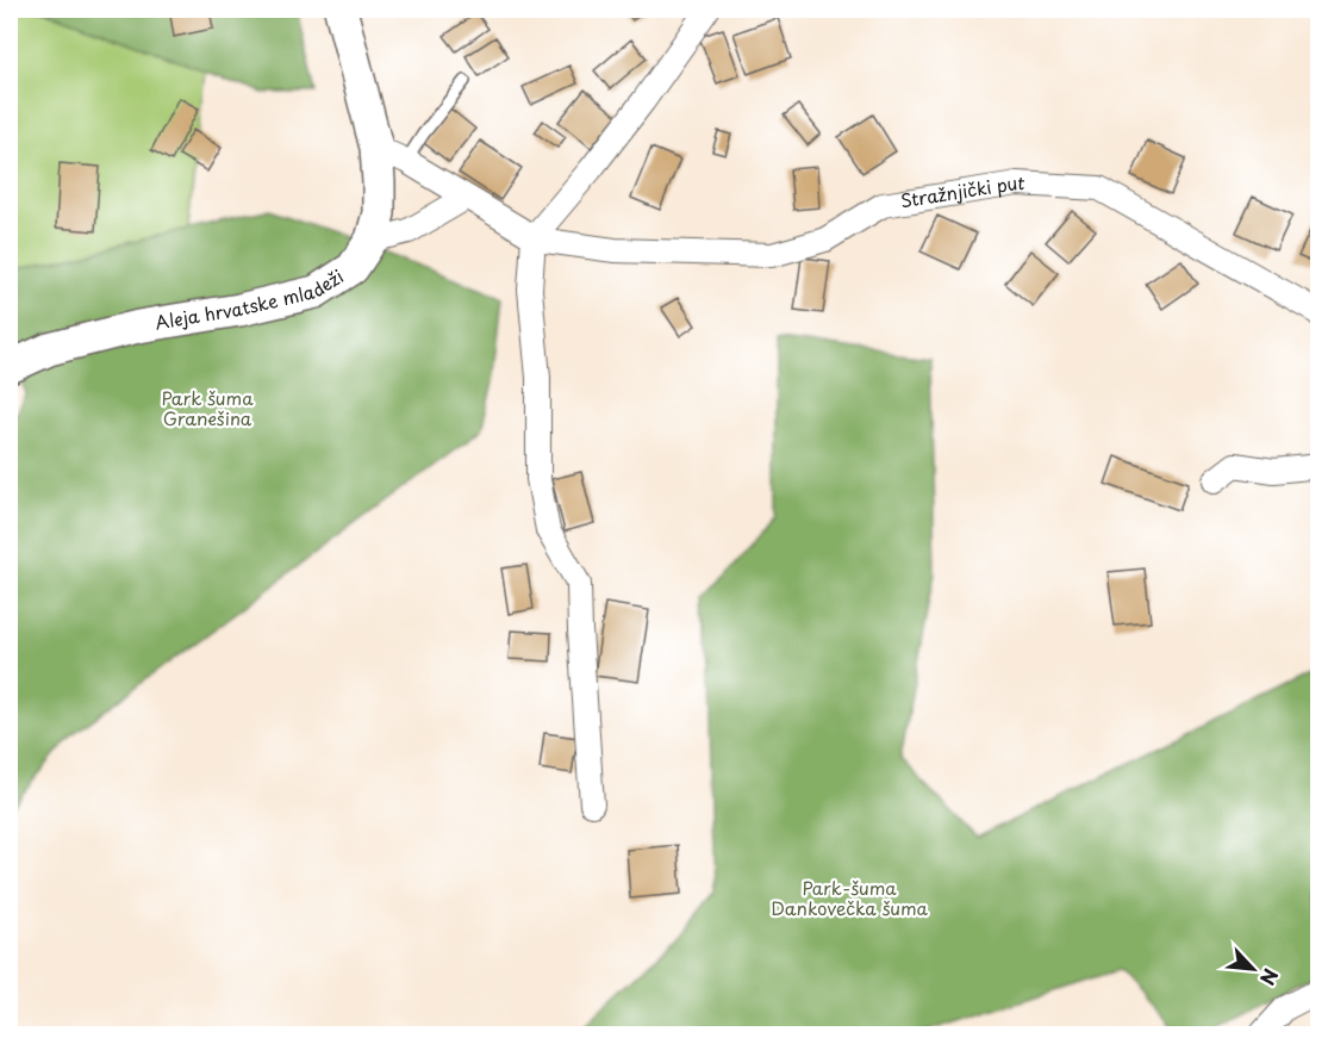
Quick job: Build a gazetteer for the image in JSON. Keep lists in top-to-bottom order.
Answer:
{
  "streets": {
    "street": ["Stražnjički put", "Aleja hrvatske mladeži"]
  },
  "crossings": [
    ["Stražnjički put", "Aleja hrvatske mladeži"]
  ],
  "parks": ["Park šuma Granešina", "Park-šuma Dankovečka šuma"],
  "north": "bottom right"
}
